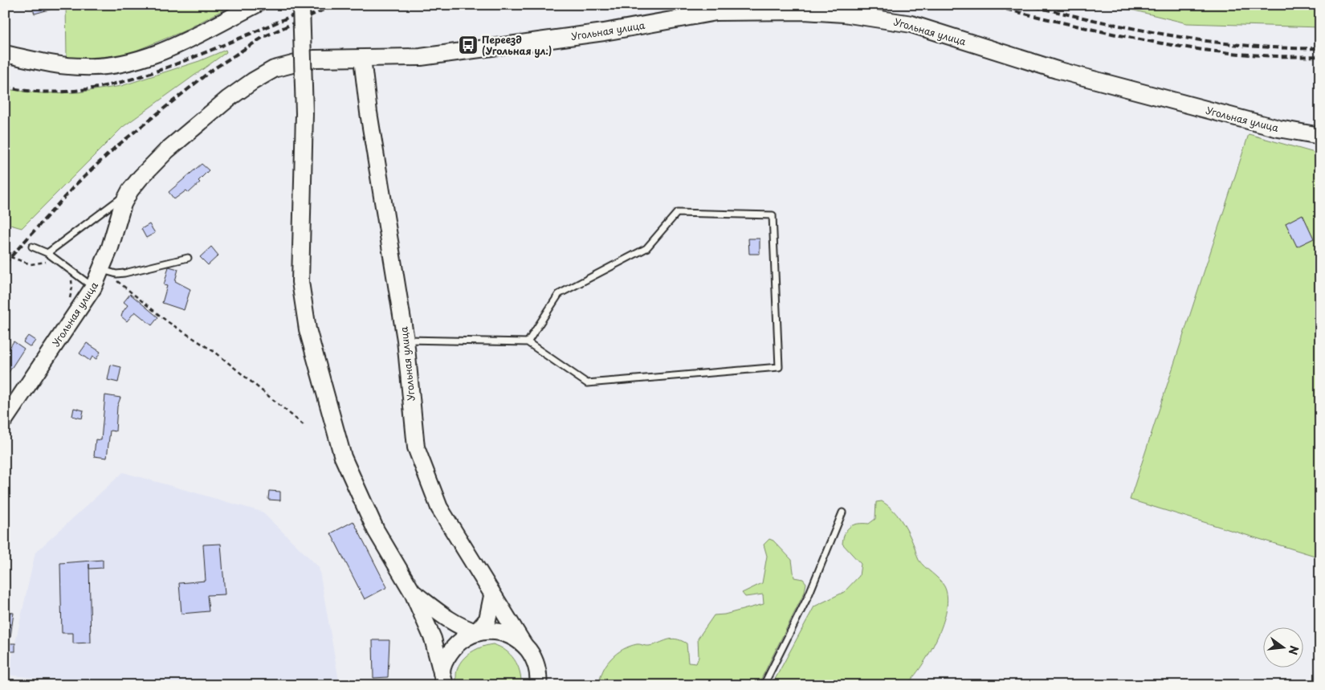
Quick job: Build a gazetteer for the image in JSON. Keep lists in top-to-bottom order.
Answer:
{
  "streets": {
    "main road": ["Угольная улица"]
  },
  "places": {
    "bus stop": ["Переезд (Угольная ул.)"]
  },
  "north": "right"
}
